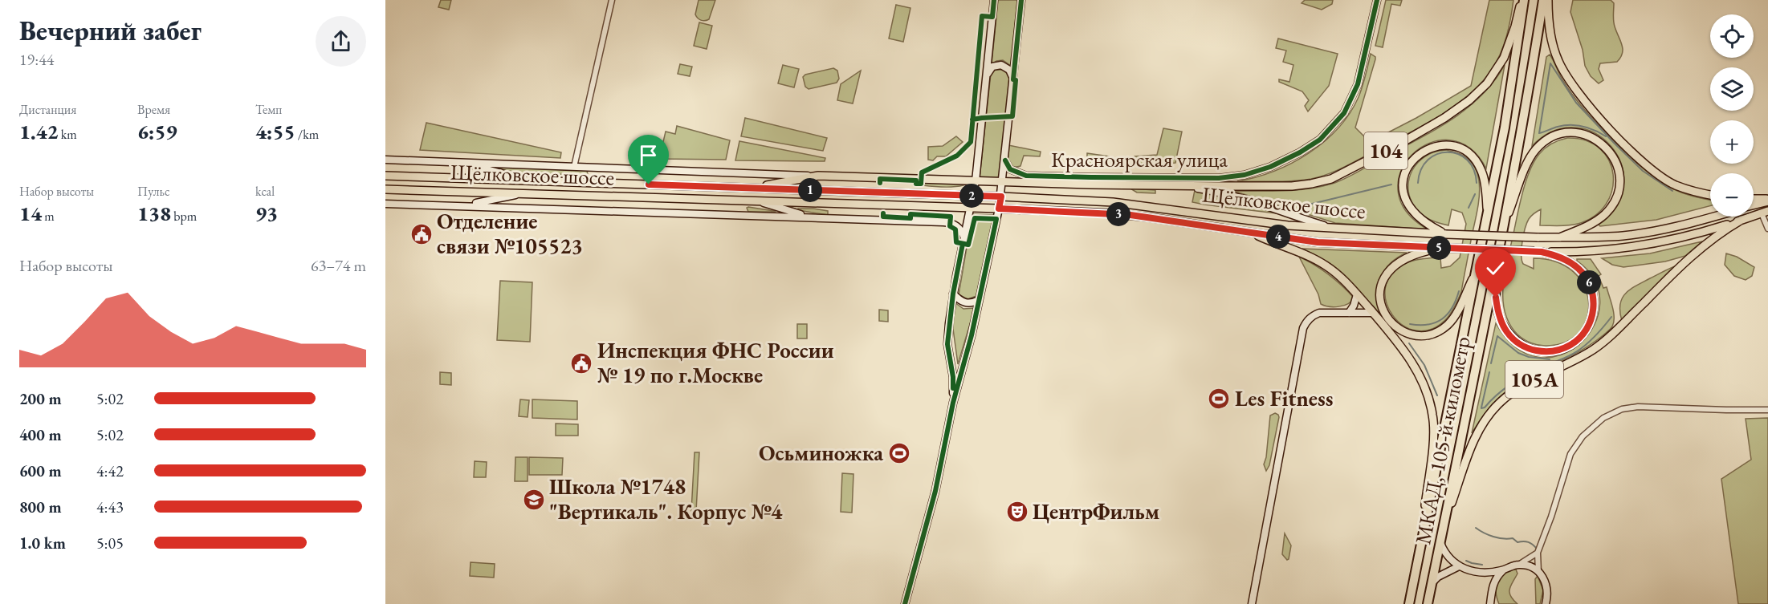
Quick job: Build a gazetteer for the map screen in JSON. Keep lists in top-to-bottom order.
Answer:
{
  "streets": {
    "highway": ["МКАД, 105-й километр"],
    "main road": ["104", "Щёлковское шоссе", "105A"],
    "street": ["Красноярская улица"]
  },
  "crossings": [
    ["104", "МКАД, 105-й километр"],
    ["Щёлковское шоссе", "105A"],
    ["105A", "МКАД, 105-й километр"]
  ],
  "places": {
    "public building": ["Отделение связи №105523", "Инспекция ФНС России № 19 по г.Москве"],
    "sports": ["Les Fitness", "Осьминожка"],
    "school or university": ["Школа №1748 \"Вертикаль\". Корпус №4"],
    "theatre": ["ЦентрФильм"]
  },
  "page": {
    "heading": ["Вечерний забег", "19:44"],
    "map_buttons": ["+", "−"],
    "stats": [
      ["Дистанция", "1.42 km"],
      ["Время", "6:59"],
      ["Темп", "4:55 /km"],
      ["Набор высоты", "14 m"],
      ["Пульс", "138 bpm"],
      ["kcal", "93"]
    ],
    "pins": [
      "1",
      "2",
      "3",
      "4",
      "5",
      "6"
    ],
    "chart": ["Набор высоты", "63–74 m"],
    "list": [
      {
        "name": "200 m",
        "note": "5:02"
      },
      {
        "name": "400 m",
        "note": "5:02"
      },
      {
        "name": "600 m",
        "note": "4:42"
      },
      {
        "name": "800 m",
        "note": "4:43"
      },
      {
        "name": "1.0 km",
        "note": "5:05"
      }
    ]
  }
}
